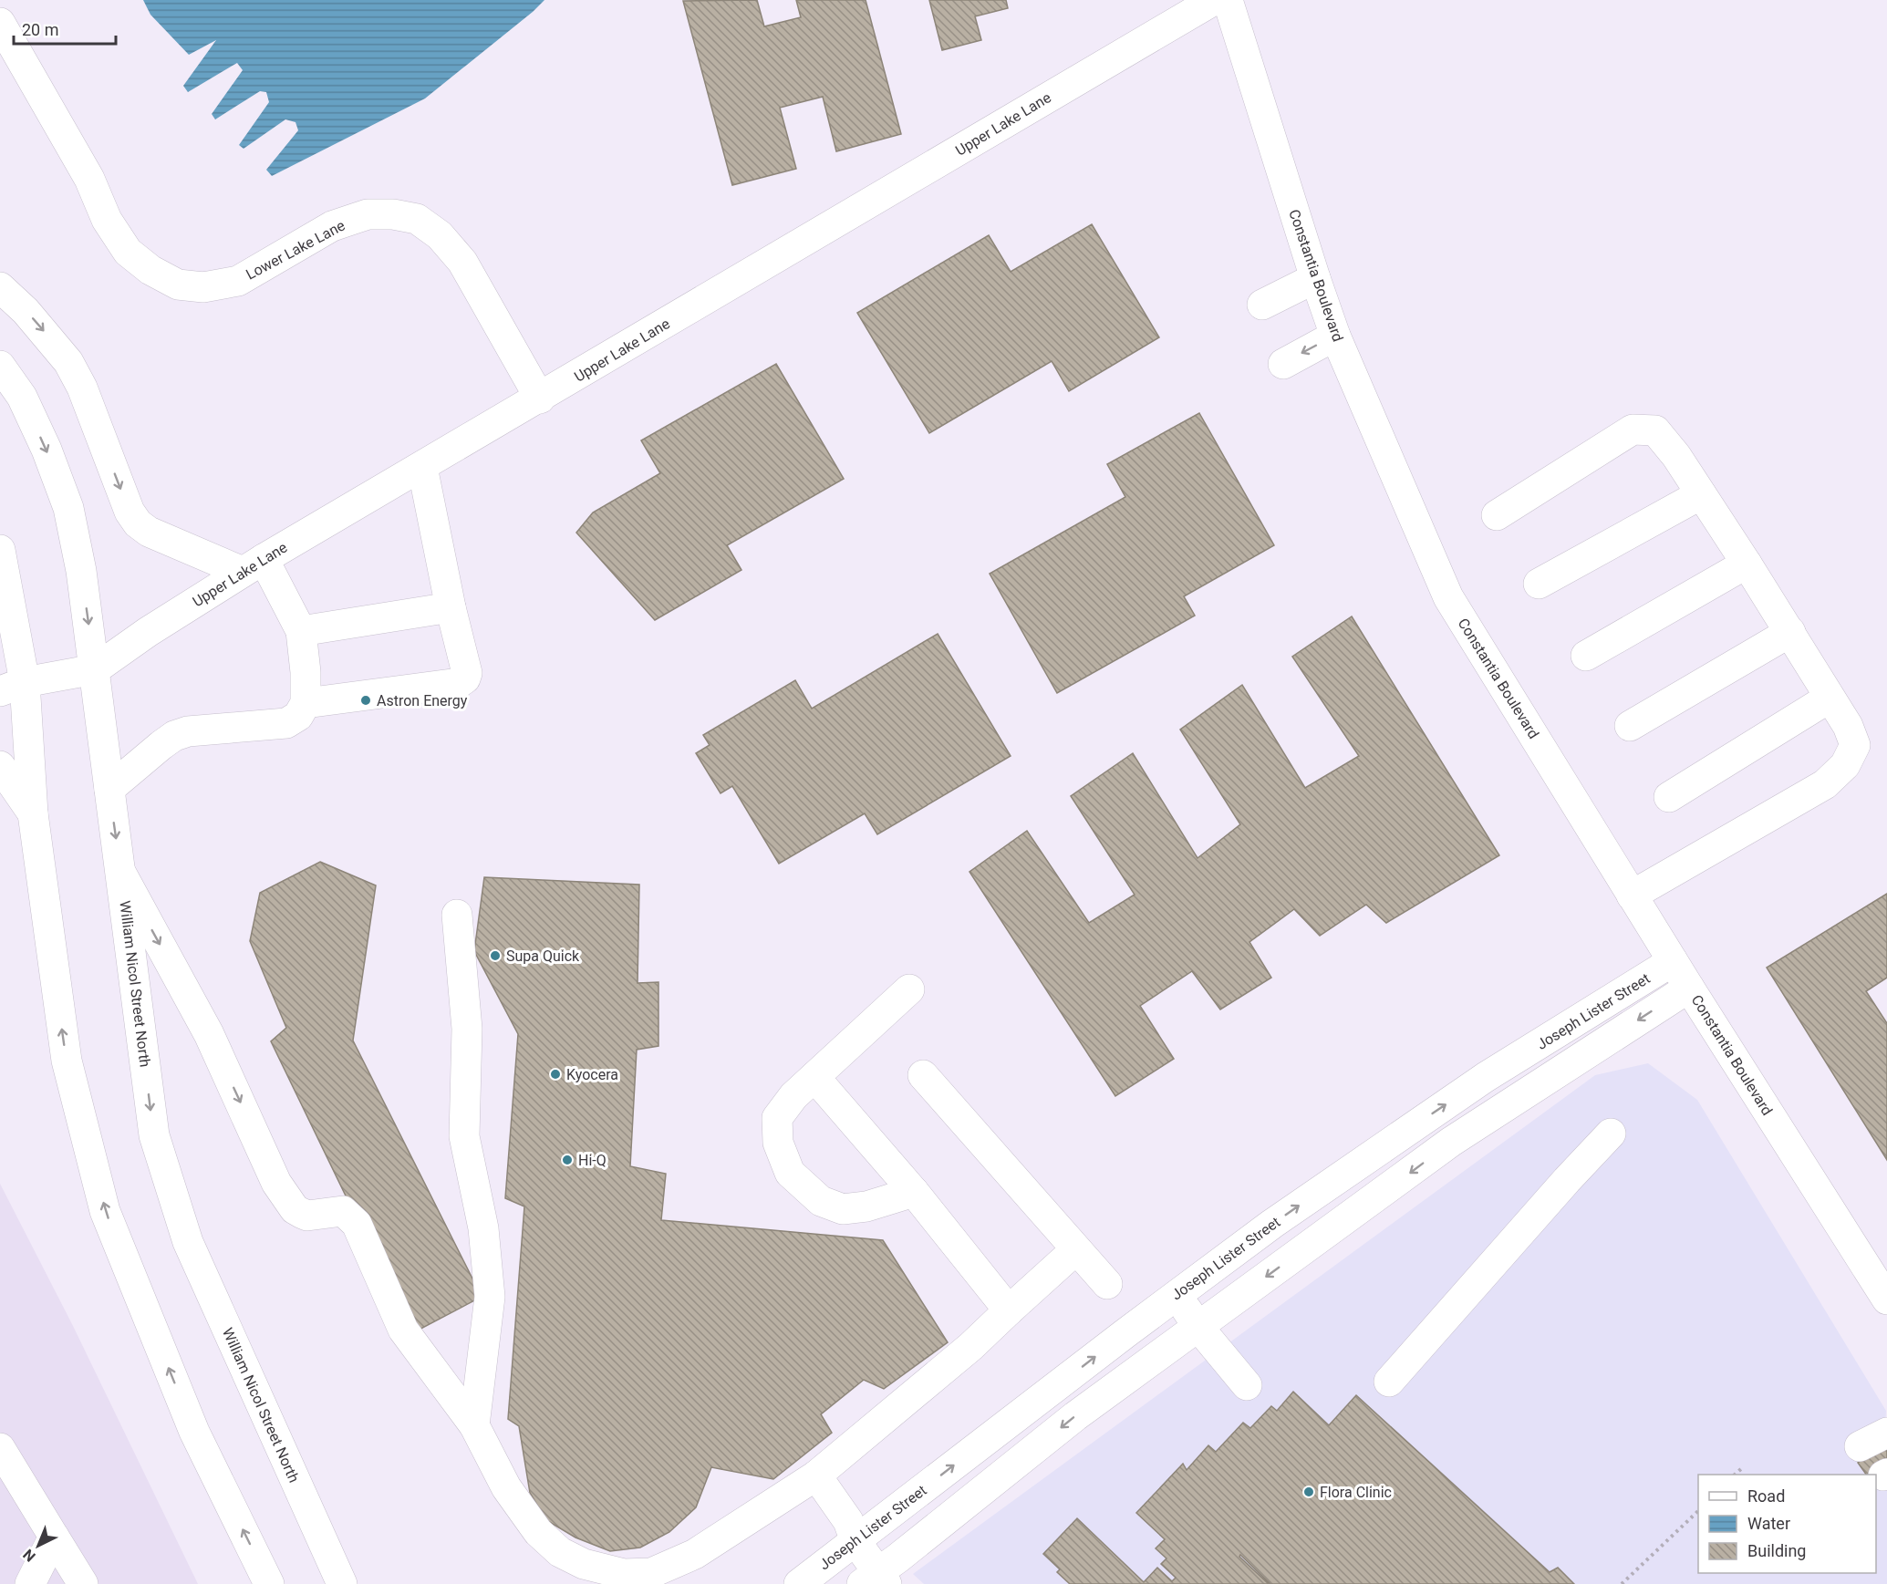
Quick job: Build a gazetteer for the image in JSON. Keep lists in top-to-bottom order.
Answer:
{
  "streets": {
    "street": [
      "Upper Lake Lane",
      "Lower Lake Lane",
      "Constantia Boulevard",
      "William Nicol Street North",
      "Joseph Lister Street"
    ]
  },
  "crossings": [
    ["Upper Lake Lane", "Lower Lake Lane"],
    ["Upper Lake Lane", "William Nicol Street North"],
    ["Constantia Boulevard", "Joseph Lister Street"]
  ],
  "places": [
    "Astron Energy",
    "Supa Quick",
    "Kyocera",
    "Hi-Q",
    "Flora Clinic"
  ],
  "legend": ["Road", "Water", "Building"],
  "scale_bar": "20 m",
  "north": "bottom left"
}
